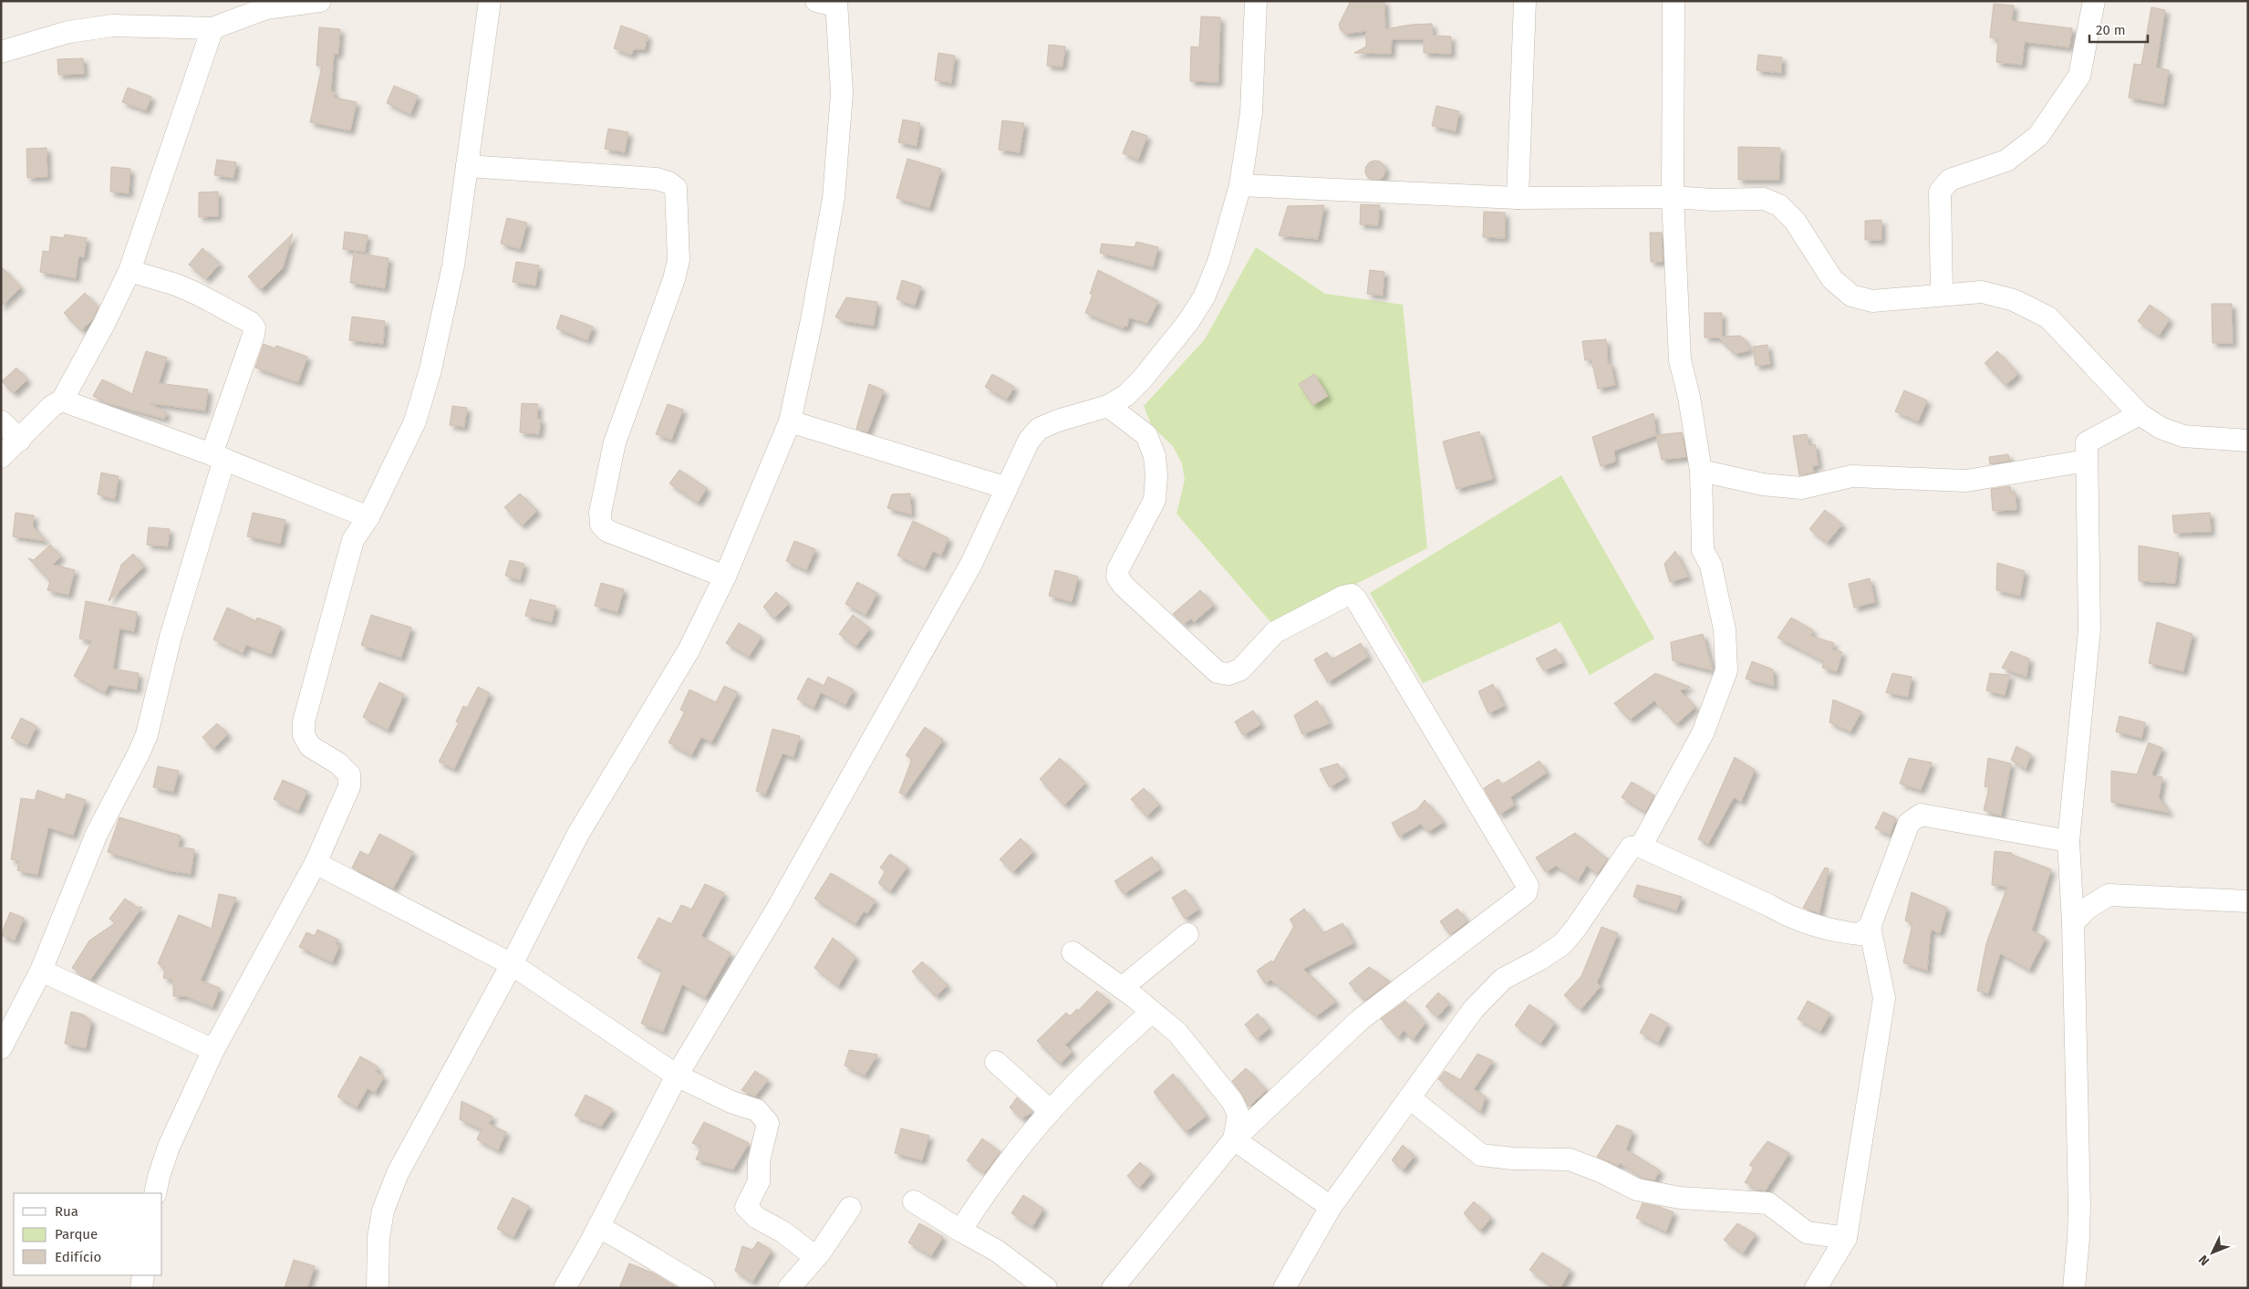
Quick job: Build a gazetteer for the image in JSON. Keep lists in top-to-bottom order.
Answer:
{
  "legend": ["Rua", "Parque", "Edifício"],
  "scale_bar": "20 m",
  "north": "bottom left"
}
